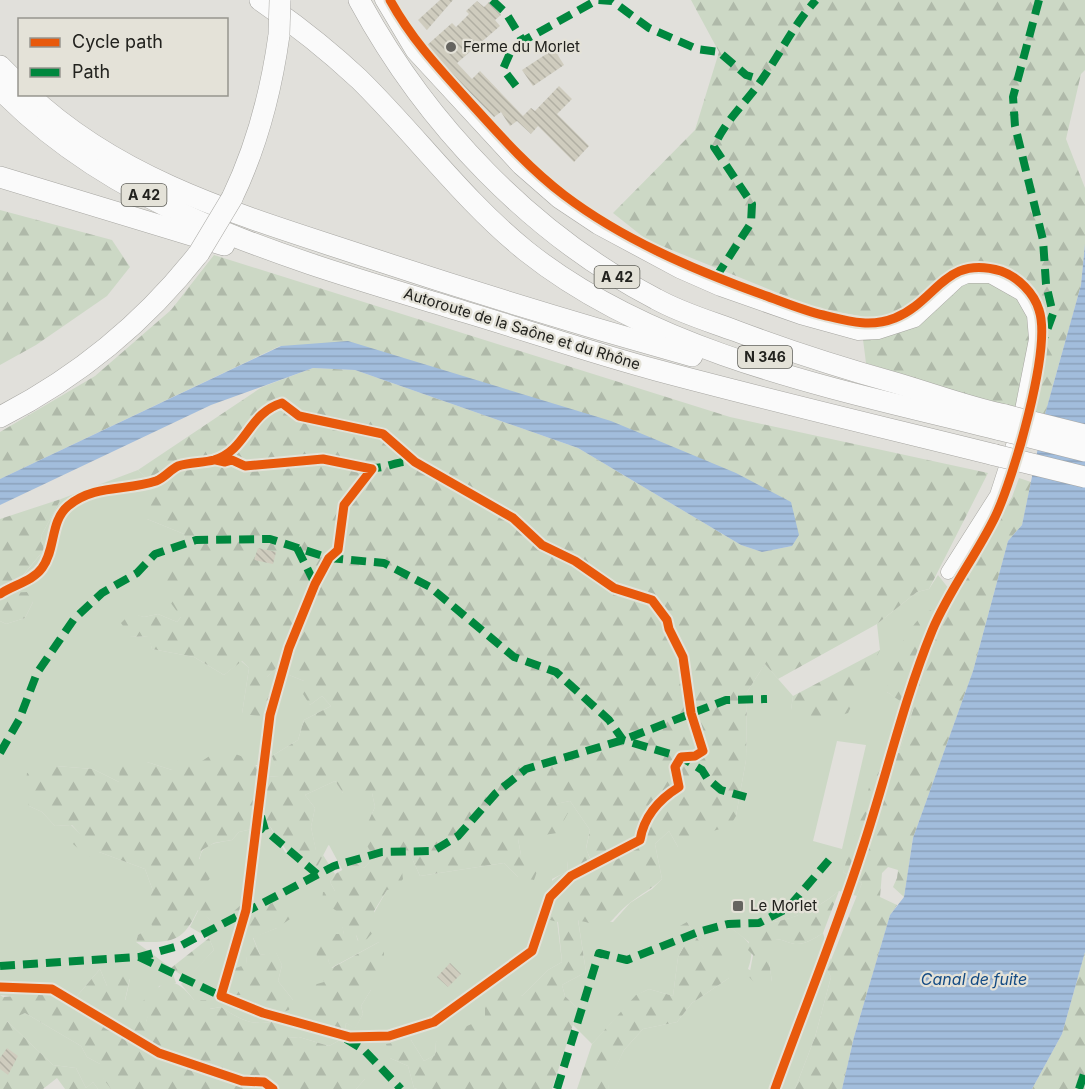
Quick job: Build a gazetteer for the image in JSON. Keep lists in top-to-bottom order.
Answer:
{
  "streets": {
    "highway": ["A 42", "Autoroute de la Saône et du Rhône", "N 346"]
  },
  "crossings": [
    ["A 42", "N 346"]
  ],
  "water": ["Canal de fuite"],
  "places": {
    "other": ["Ferme du Morlet"],
    "transit": ["Le Morlet"]
  },
  "legend": ["Cycle path", "Path"]
}
